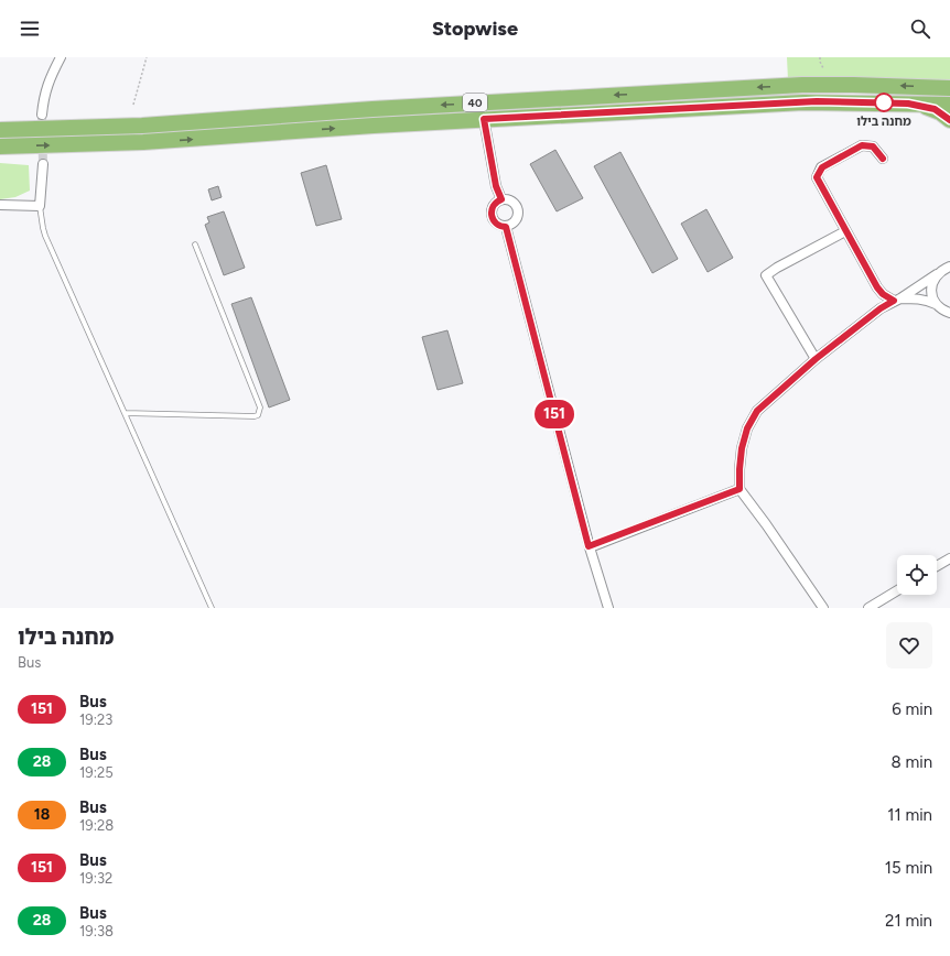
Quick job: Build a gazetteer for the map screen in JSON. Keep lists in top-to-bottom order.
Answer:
{
  "streets": {
    "highway": ["40"]
  },
  "places": ["מחנה בילו"],
  "lines": ["bus line 151"],
  "page": {
    "header": "Stopwise",
    "on_map": "151",
    "heading": ["מחנה בילו", "Bus"],
    "list": [
      {
        "mark": "151",
        "name": "Bus",
        "note": "19:23",
        "value": "6 min"
      },
      {
        "mark": "28",
        "name": "Bus",
        "note": "19:25",
        "value": "8 min"
      },
      {
        "mark": "18",
        "name": "Bus",
        "note": "19:28",
        "value": "11 min"
      },
      {
        "mark": "151",
        "name": "Bus",
        "note": "19:32",
        "value": "15 min"
      },
      {
        "mark": "28",
        "name": "Bus",
        "note": "19:38",
        "value": "21 min"
      }
    ]
  }
}
